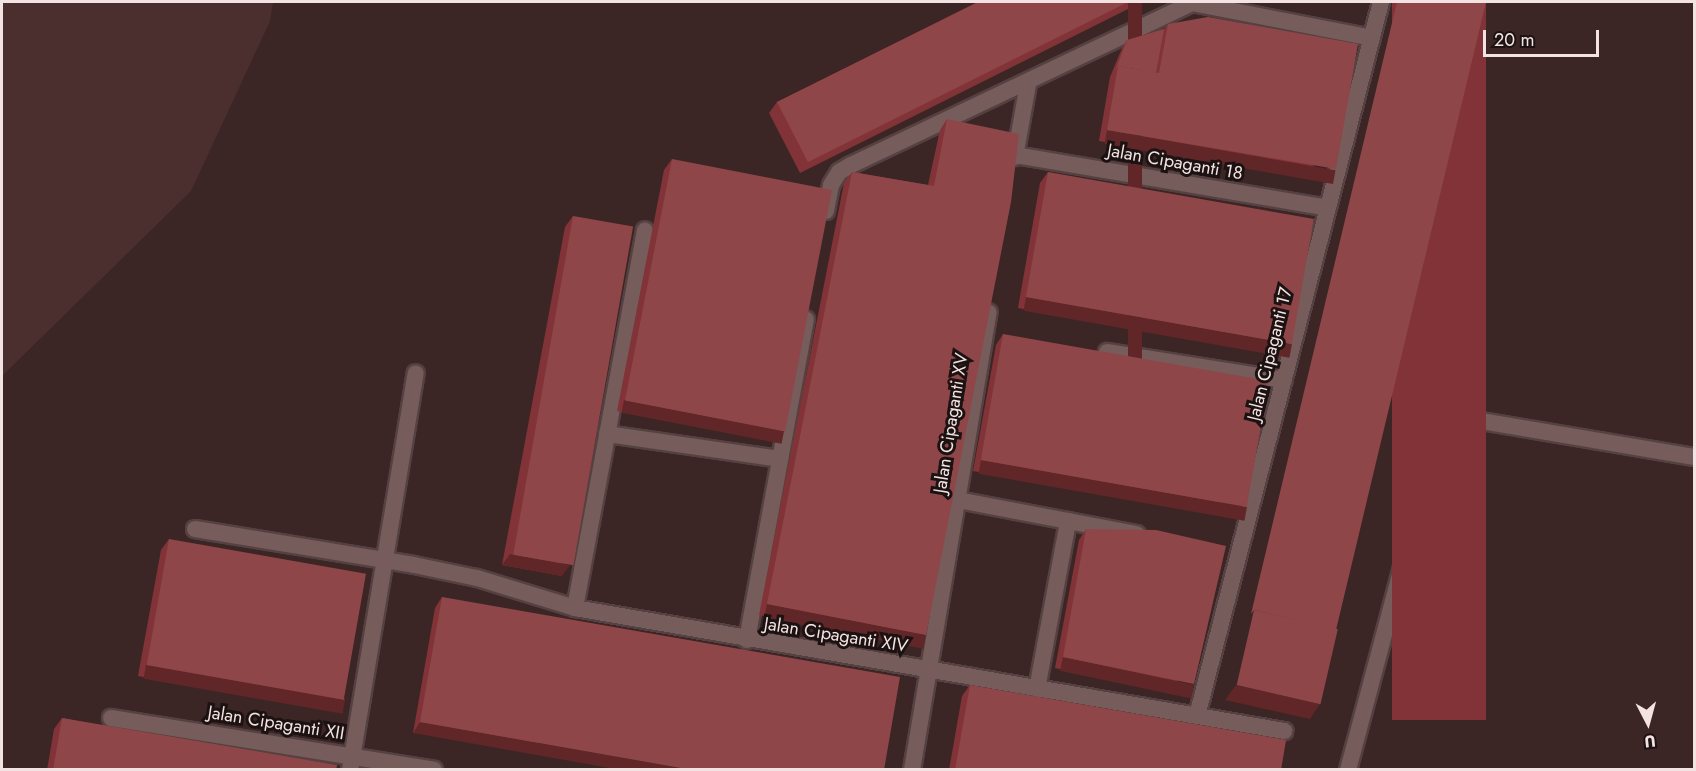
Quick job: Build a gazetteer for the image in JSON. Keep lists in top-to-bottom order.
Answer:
{
  "streets": {
    "street": [
      "Jalan Cipaganti 18",
      "Jalan Cipaganti 17",
      "Jalan Cipaganti XV",
      "Jalan Cipaganti XIV",
      "Jalan Cipaganti XII"
    ]
  },
  "crossings": [
    ["Jalan Cipaganti 18", "Jalan Cipaganti 17"],
    ["Jalan Cipaganti 17", "Jalan Cipaganti XIV"],
    ["Jalan Cipaganti XV", "Jalan Cipaganti XIV"]
  ],
  "scale_bar": "20 m",
  "north": "bottom"
}
